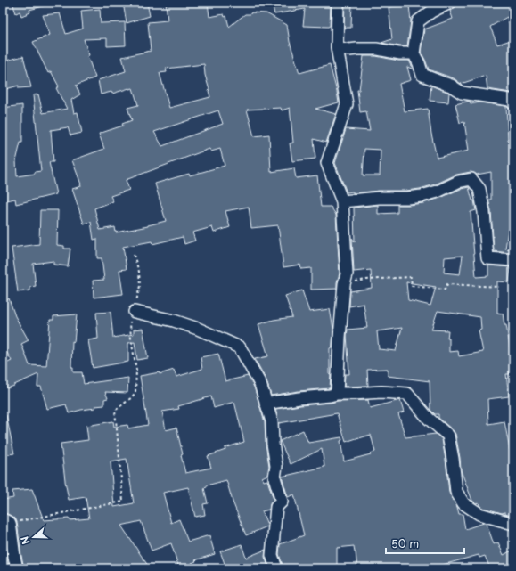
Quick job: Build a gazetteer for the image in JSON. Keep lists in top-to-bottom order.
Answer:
{
  "scale_bar": "50 m",
  "north": "left"
}
